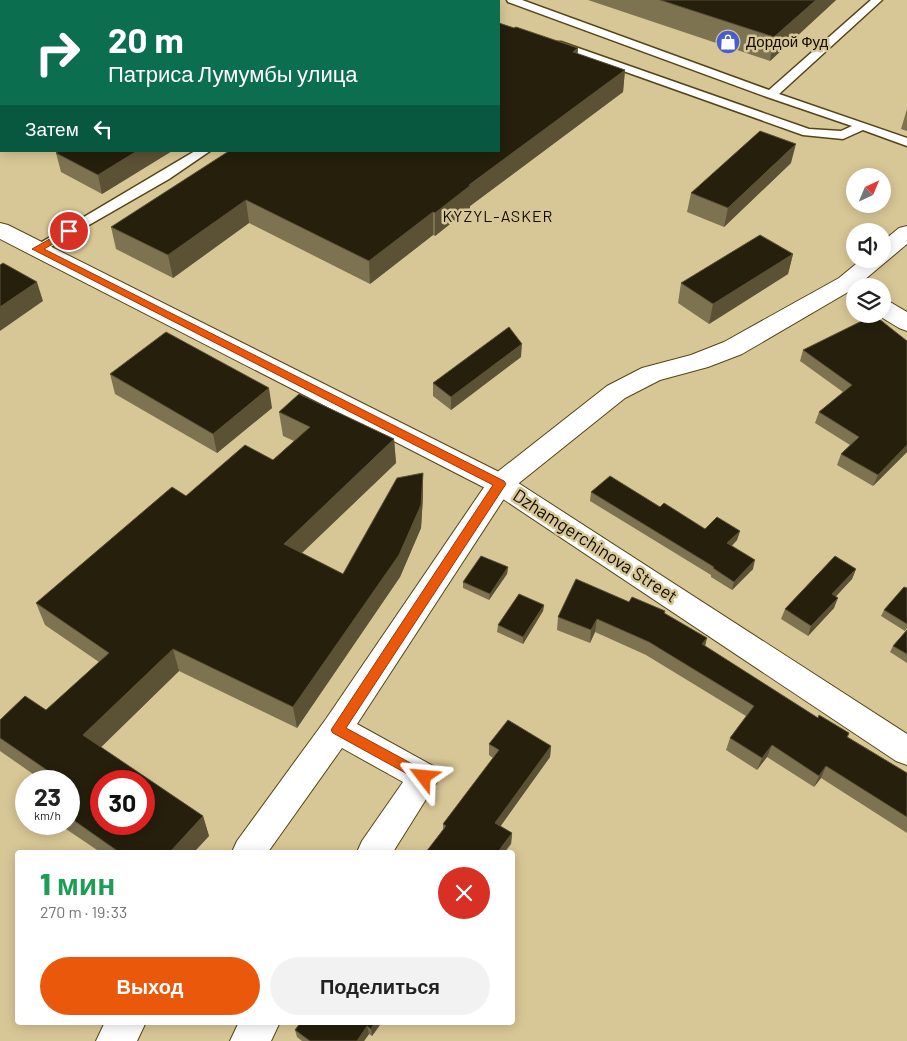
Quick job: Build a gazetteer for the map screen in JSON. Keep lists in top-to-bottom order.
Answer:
{
  "streets": {
    "street": ["Dzhamgerchinova Street"]
  },
  "districts": ["KYZYL-ASKER"],
  "places": {
    "shop": ["Дордой Фуд"]
  },
  "north": "top right",
  "page": {
    "turn": ["20 m", "Патриса Лумумбы улица"],
    "then": "Затем",
    "speed": "23 km/h",
    "limit": "30",
    "heading": ["1 мин", "270 m · 19:33"],
    "buttons": ["Выход", "Поделиться"]
  }
}
